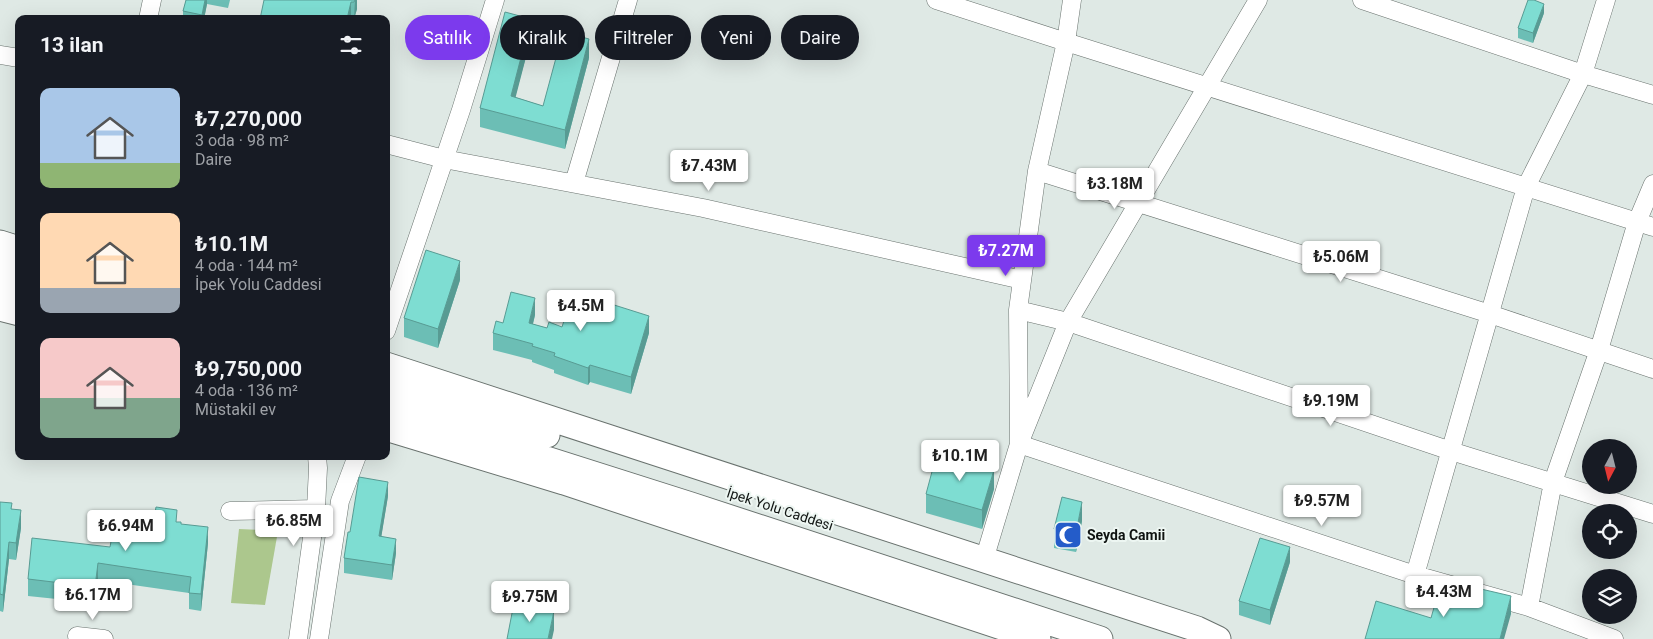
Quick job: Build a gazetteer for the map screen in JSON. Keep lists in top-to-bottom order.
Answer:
{
  "streets": {
    "highway": ["İpek Yolu Caddesi"]
  },
  "places": {
    "mosque": ["Seyda Camii"]
  },
  "north": "bottom",
  "page": {
    "chip": [
      "Satılık",
      "Kiralık",
      "Filtreler",
      "Yeni",
      "Daire"
    ],
    "heading": "13 ilan",
    "list": [
      {
        "name": "₺7,270,000",
        "note": "3 oda · 98 m² · Daire"
      },
      {
        "name": "₺10.1M",
        "note": "4 oda · 144 m² · İpek Yolu Caddesi"
      },
      {
        "name": "₺9,750,000",
        "note": "4 oda · 136 m² · Müstakil ev"
      }
    ],
    "price": [
      "₺7.43M",
      "₺3.18M",
      "₺7.27M",
      "₺5.06M",
      "₺4.5M",
      "₺9.19M",
      "₺10.1M",
      "₺9.57M",
      "₺6.85M",
      "₺6.94M",
      "₺4.43M",
      "₺6.17M",
      "₺9.75M"
    ]
  }
}
